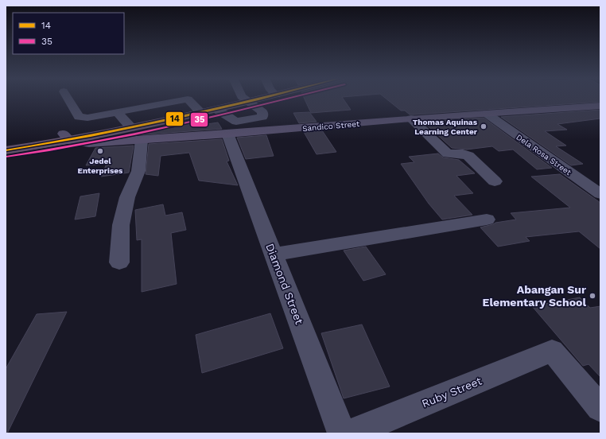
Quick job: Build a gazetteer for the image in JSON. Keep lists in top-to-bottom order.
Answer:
{
  "streets": {
    "main road": ["Sandico Street"],
    "street": ["Dela Rosa Street", "Diamond Street", "Ruby Street"]
  },
  "crossings": [
    ["Sandico Street", "Dela Rosa Street"],
    ["Sandico Street", "Diamond Street"]
  ],
  "places": ["Thomas Aquinas Learning Center", "Jedel Enterprises", "Abangan Sur Elementary School"],
  "lines": ["transit line 14", "transit line 35"],
  "legend": ["14", "35"]
}
